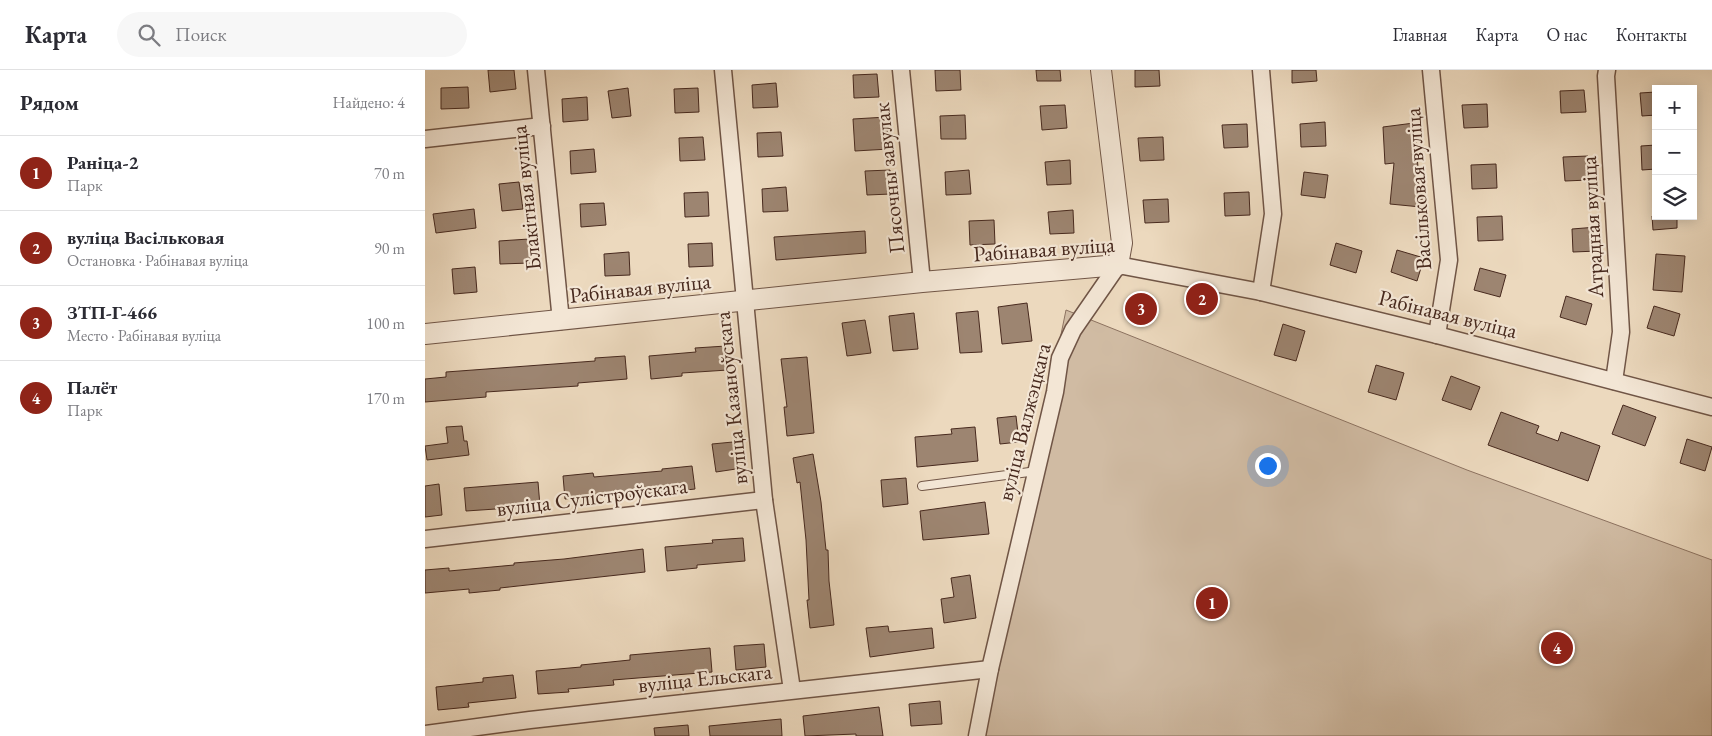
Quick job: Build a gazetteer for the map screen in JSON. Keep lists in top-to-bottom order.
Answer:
{
  "streets": {
    "street": [
      "Пясочны завулак",
      "Васільковая вуліца",
      "Блакітная вуліца",
      "Атрадная вуліца",
      "Рабінавая вуліца",
      "вуліца Казаноўскага",
      "вуліца Валжэцкага",
      "вуліца Сулістроўскага",
      "вуліца Ельскага"
    ]
  },
  "crossings": [
    ["Пясочны завулак", "Рабінавая вуліца"],
    ["Васільковая вуліца", "Рабінавая вуліца"],
    ["Блакітная вуліца", "Рабінавая вуліца"],
    ["Атрадная вуліца", "Рабінавая вуліца"],
    ["Рабінавая вуліца", "вуліца Казаноўскага"],
    ["Рабінавая вуліца", "вуліца Валжэцкага"],
    ["вуліца Казаноўскага", "вуліца Сулістроўскага"],
    ["вуліца Казаноўскага", "вуліца Ельскага"],
    ["вуліца Валжэцкага", "вуліца Ельскага"]
  ],
  "page": {
    "header": "Карта",
    "search": "Поиск",
    "nav": [
      "Главная",
      "Карта",
      "О нас",
      "Контакты"
    ],
    "heading": ["Рядом", "Найдено: 4"],
    "map_buttons": ["+", "−"],
    "list": [
      {
        "mark": "1",
        "name": "Раніца-2",
        "note": "Парк",
        "value": "70 m"
      },
      {
        "mark": "2",
        "name": "вуліца Васільковая",
        "note": "Остановка · Рабінавая вуліца",
        "value": "90 m"
      },
      {
        "mark": "3",
        "name": "ЗТП-Г-466",
        "note": "Место · Рабінавая вуліца",
        "value": "100 m"
      },
      {
        "mark": "4",
        "name": "Палёт",
        "note": "Парк",
        "value": "170 m"
      }
    ],
    "pins": [
      "2",
      "3",
      "1",
      "4"
    ]
  }
}
